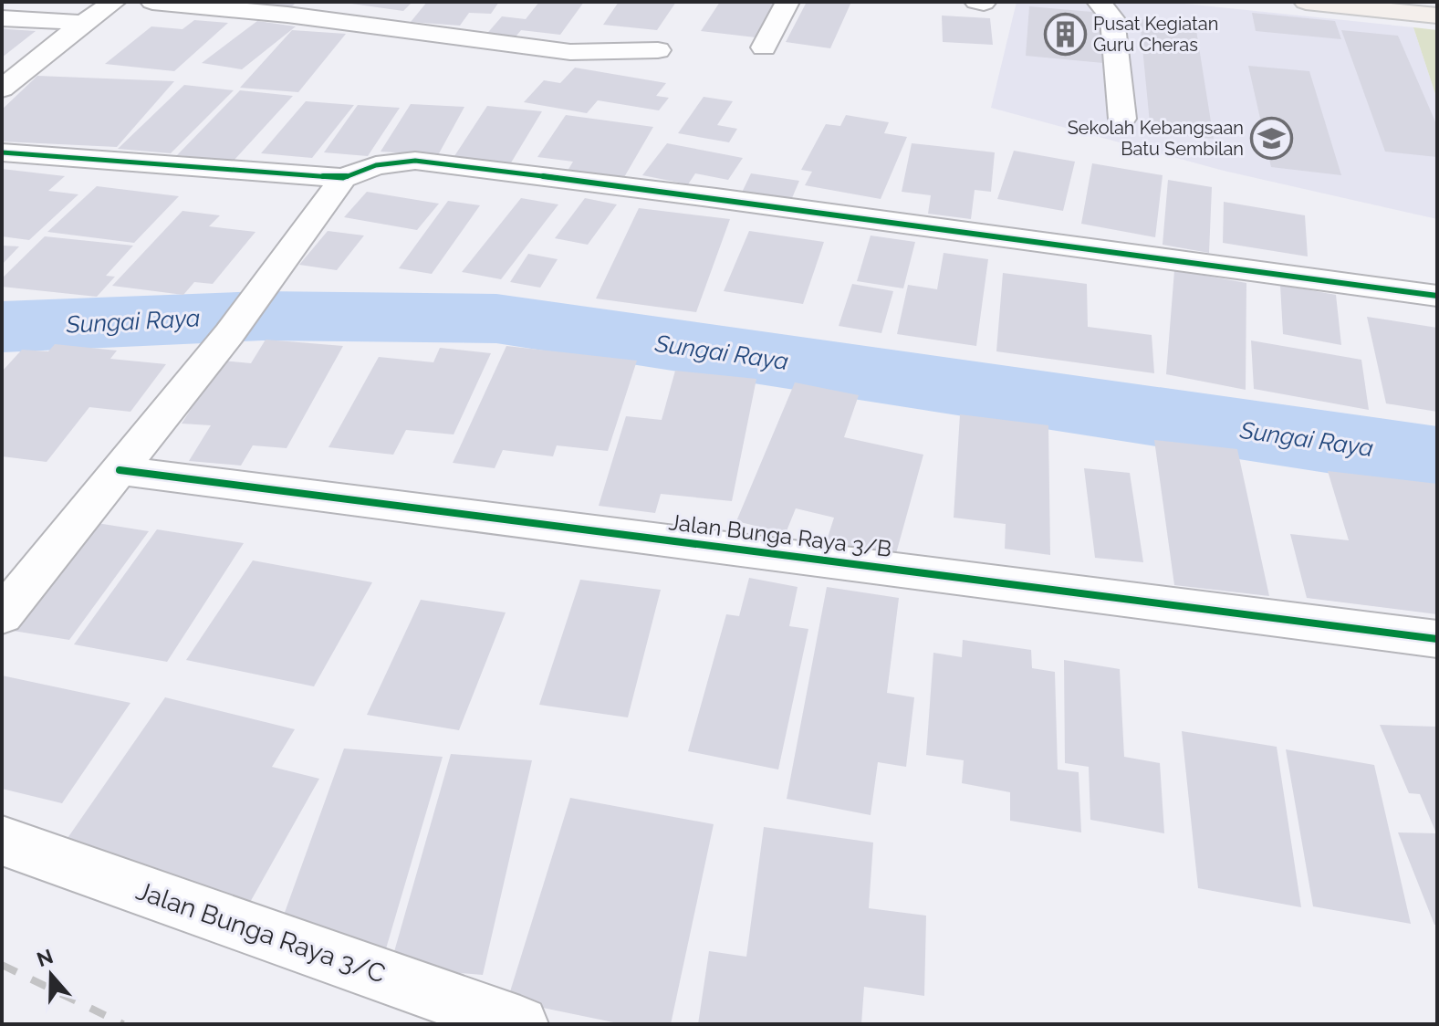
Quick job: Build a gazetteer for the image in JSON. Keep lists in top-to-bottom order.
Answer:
{
  "streets": {
    "street": ["Jalan Bunga Raya 3/B", "Jalan Bunga Raya 3/C"]
  },
  "water": ["Sungai Raya"],
  "places": {
    "building": ["Pusat Kegiatan Guru Cheras"],
    "school or university": ["Sekolah Kebangsaan Batu Sembilan"]
  },
  "north": "top"
}
